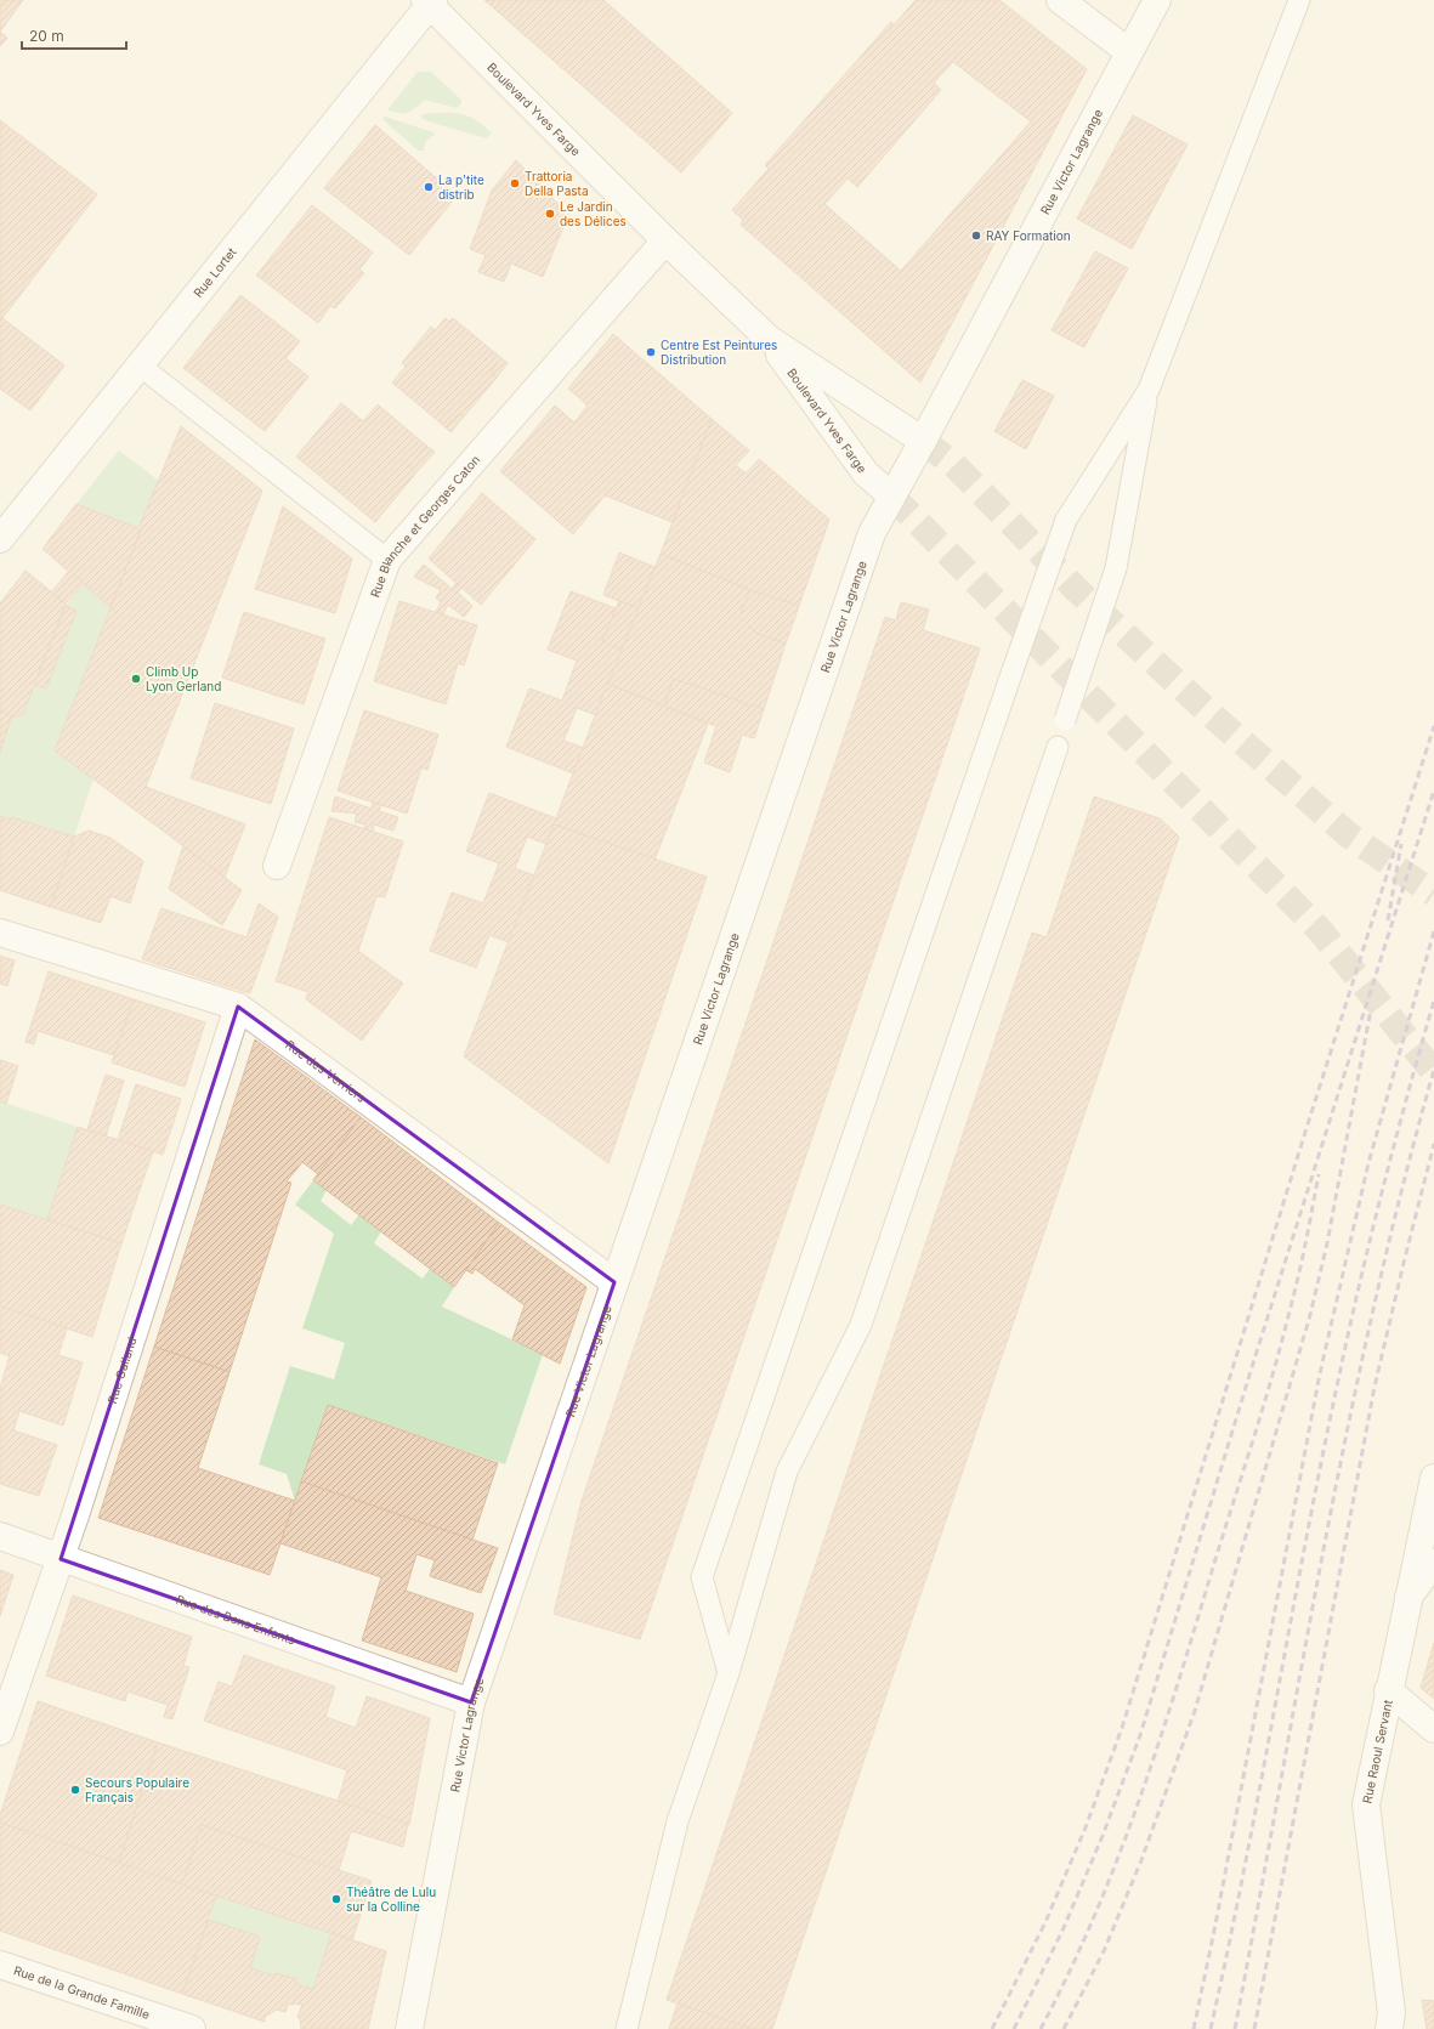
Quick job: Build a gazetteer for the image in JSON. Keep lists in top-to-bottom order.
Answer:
{
  "streets": {
    "street": [
      "Boulevard Yves Farge",
      "Rue Victor Lagrange",
      "Rue Lortet",
      "Rue Blanche et Georges Caton",
      "Rue des Verriers",
      "Rue Galland",
      "Rue des Bons Enfants",
      "Rue Raoul Servant",
      "Rue de la Grande Famille"
    ]
  },
  "crossings": [
    ["Boulevard Yves Farge", "Rue Victor Lagrange"],
    ["Boulevard Yves Farge", "Rue Lortet"],
    ["Boulevard Yves Farge", "Rue Blanche et Georges Caton"],
    ["Rue Victor Lagrange", "Rue des Verriers"],
    ["Rue Victor Lagrange", "Rue des Bons Enfants"],
    ["Rue des Verriers", "Rue Galland"],
    ["Rue Galland", "Rue des Bons Enfants"]
  ],
  "places": [
    "Trattoria Della Pasta",
    "La p'tite distrib",
    "Le Jardin des Délices",
    "RAY Formation",
    "Centre Est Peintures Distribution",
    "Climb Up Lyon Gerland",
    "Secours Populaire Français",
    "Théâtre de Lulu sur la Colline"
  ],
  "scale_bar": "20 m"
}
